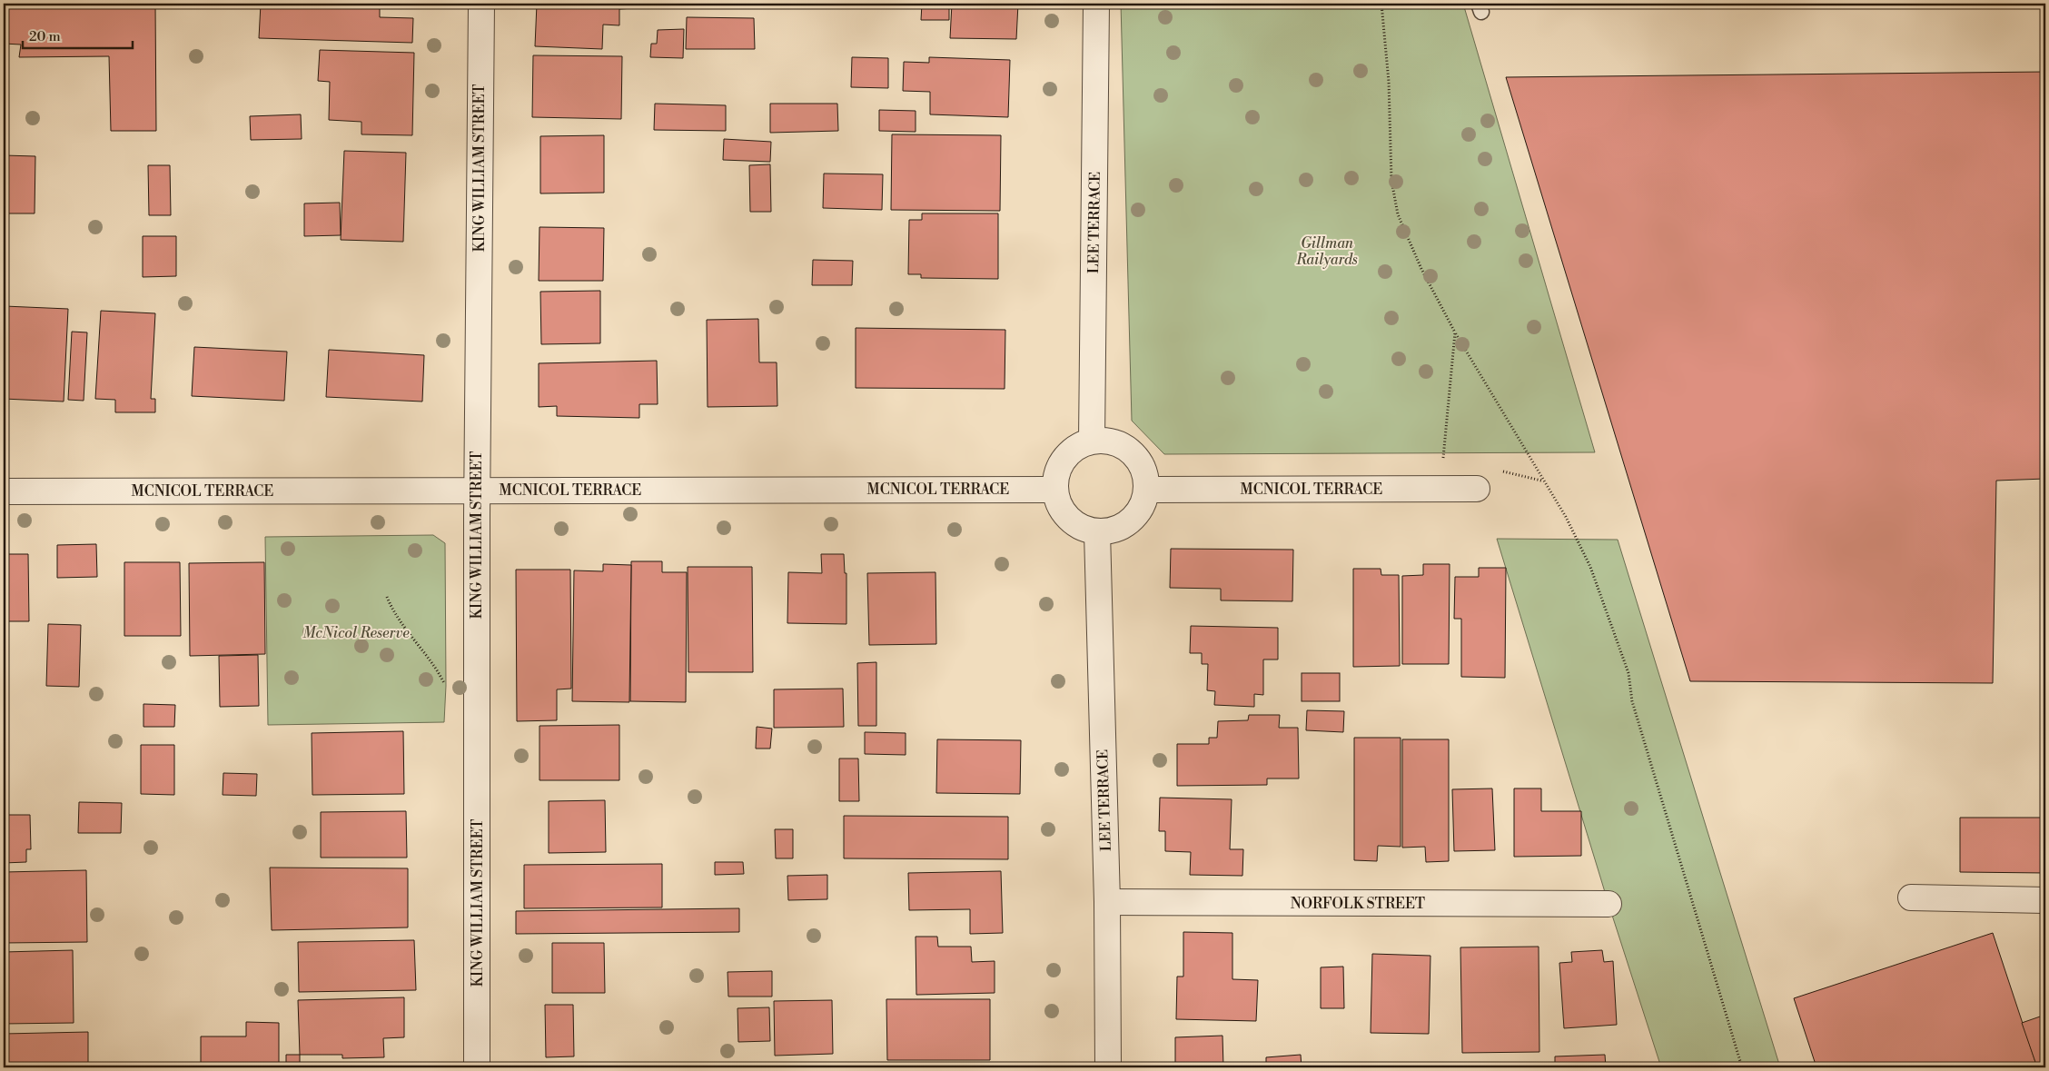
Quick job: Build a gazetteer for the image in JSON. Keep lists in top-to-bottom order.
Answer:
{
  "streets": {
    "street": [
      "KING WILLIAM STREET",
      "LEE TERRACE",
      "MCNICOL TERRACE",
      "NORFOLK STREET"
    ]
  },
  "crossings": [
    ["KING WILLIAM STREET", "MCNICOL TERRACE"],
    ["LEE TERRACE", "MCNICOL TERRACE"],
    ["LEE TERRACE", "NORFOLK STREET"]
  ],
  "parks": ["Gillman Railyards", "McNicol Reserve"],
  "scale_bar": "20 m"
}
